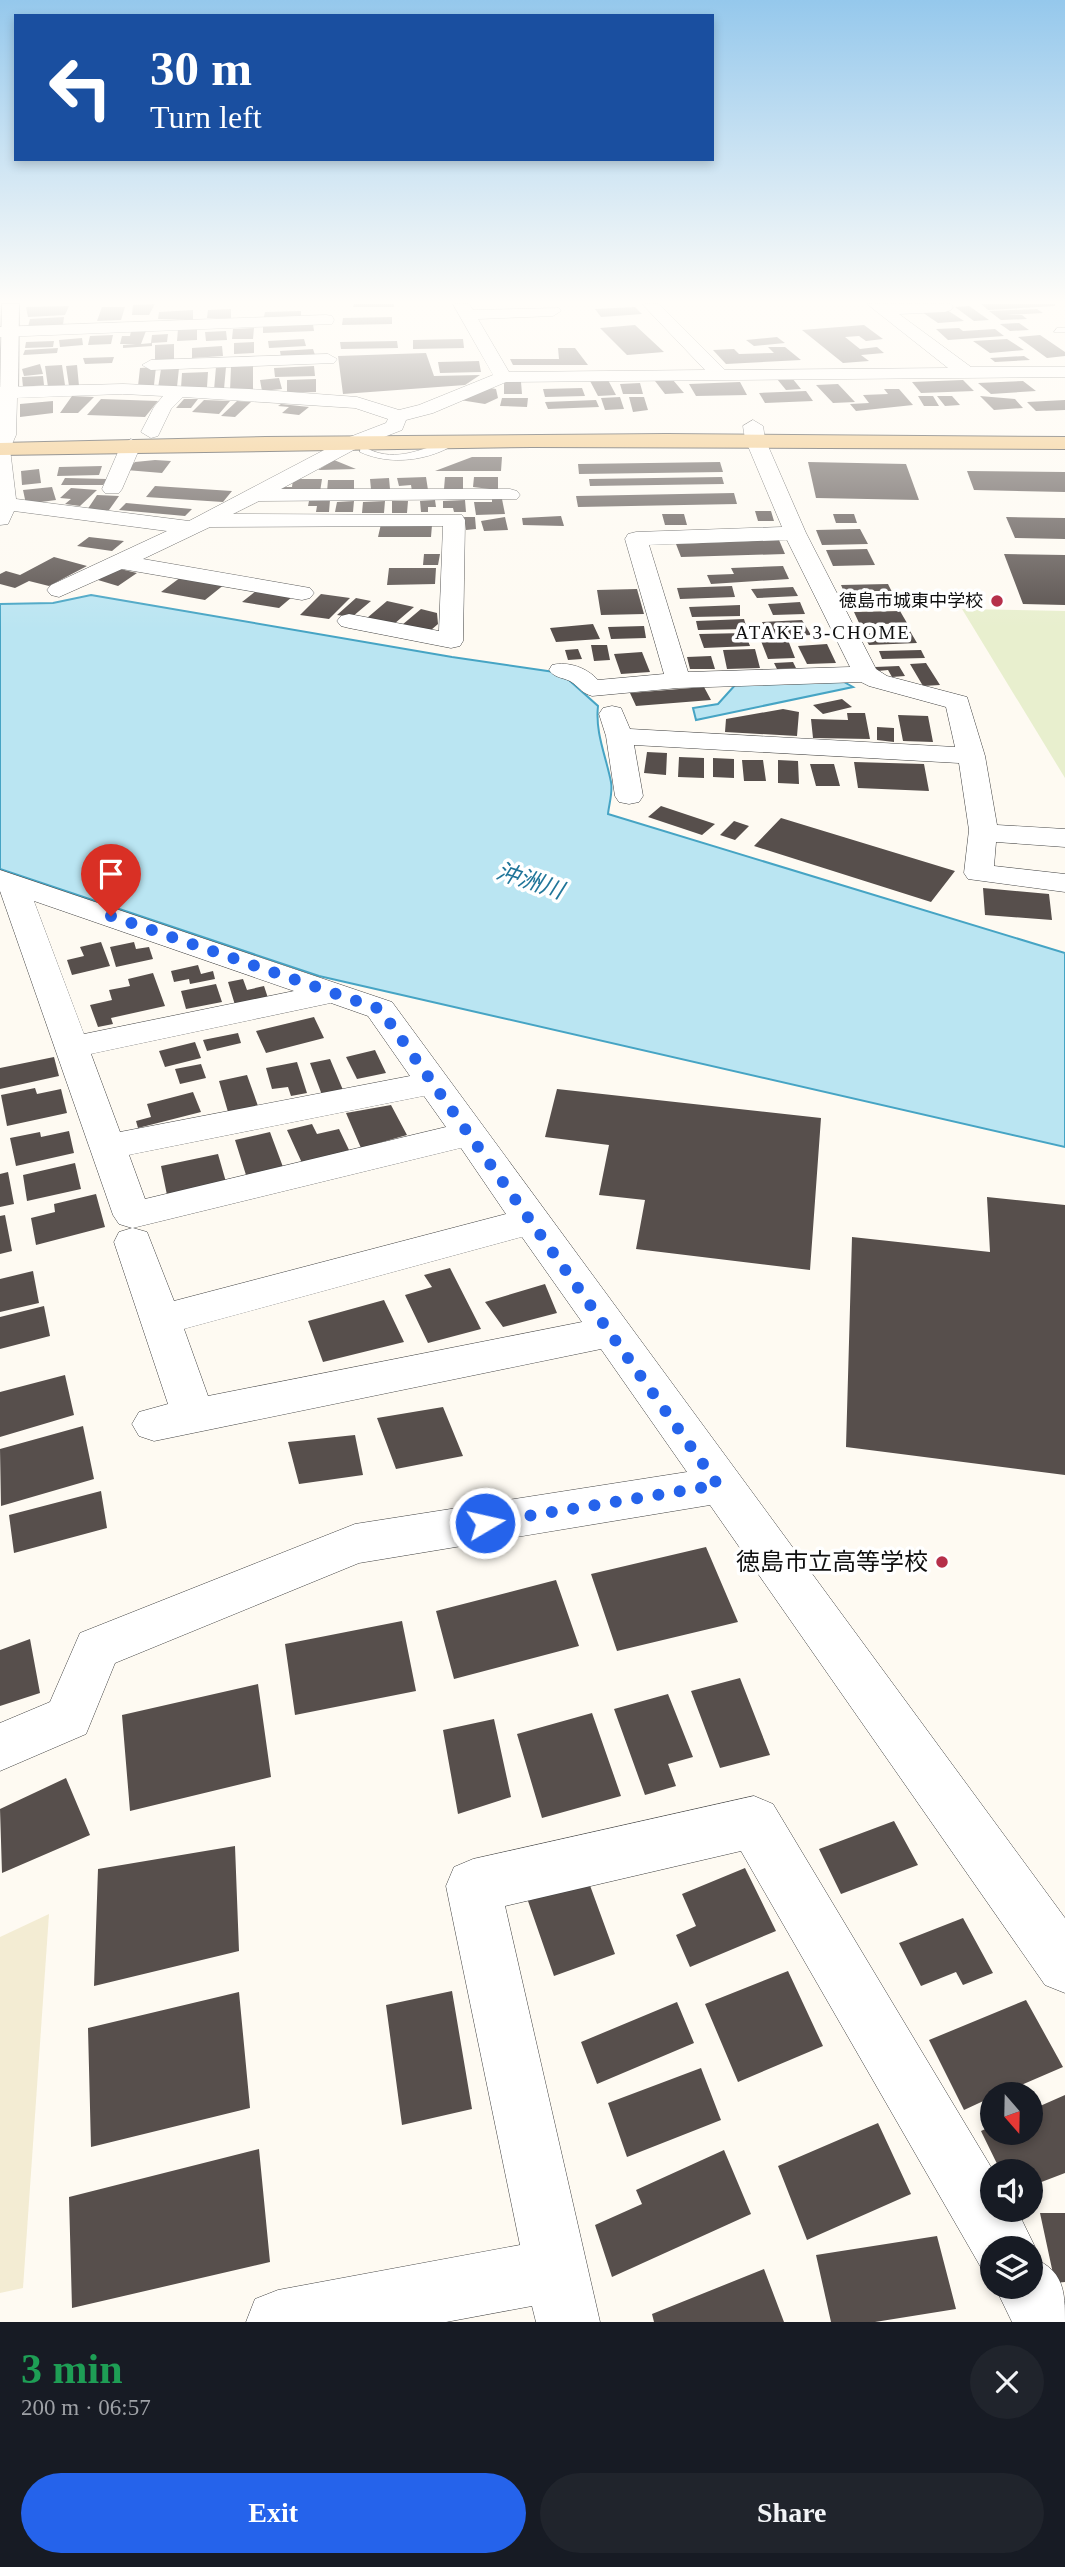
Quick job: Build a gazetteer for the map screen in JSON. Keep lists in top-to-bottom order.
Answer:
{
  "districts": ["ATAKE 3-CHOME"],
  "water": ["沖洲川"],
  "places": ["徳島市城東中学校", "徳島市立高等学校"],
  "north": "bottom",
  "page": {
    "turn": ["30 m", "Turn left"],
    "heading": ["3 min", "200 m · 06:57"],
    "buttons": ["Exit", "Share"]
  }
}
